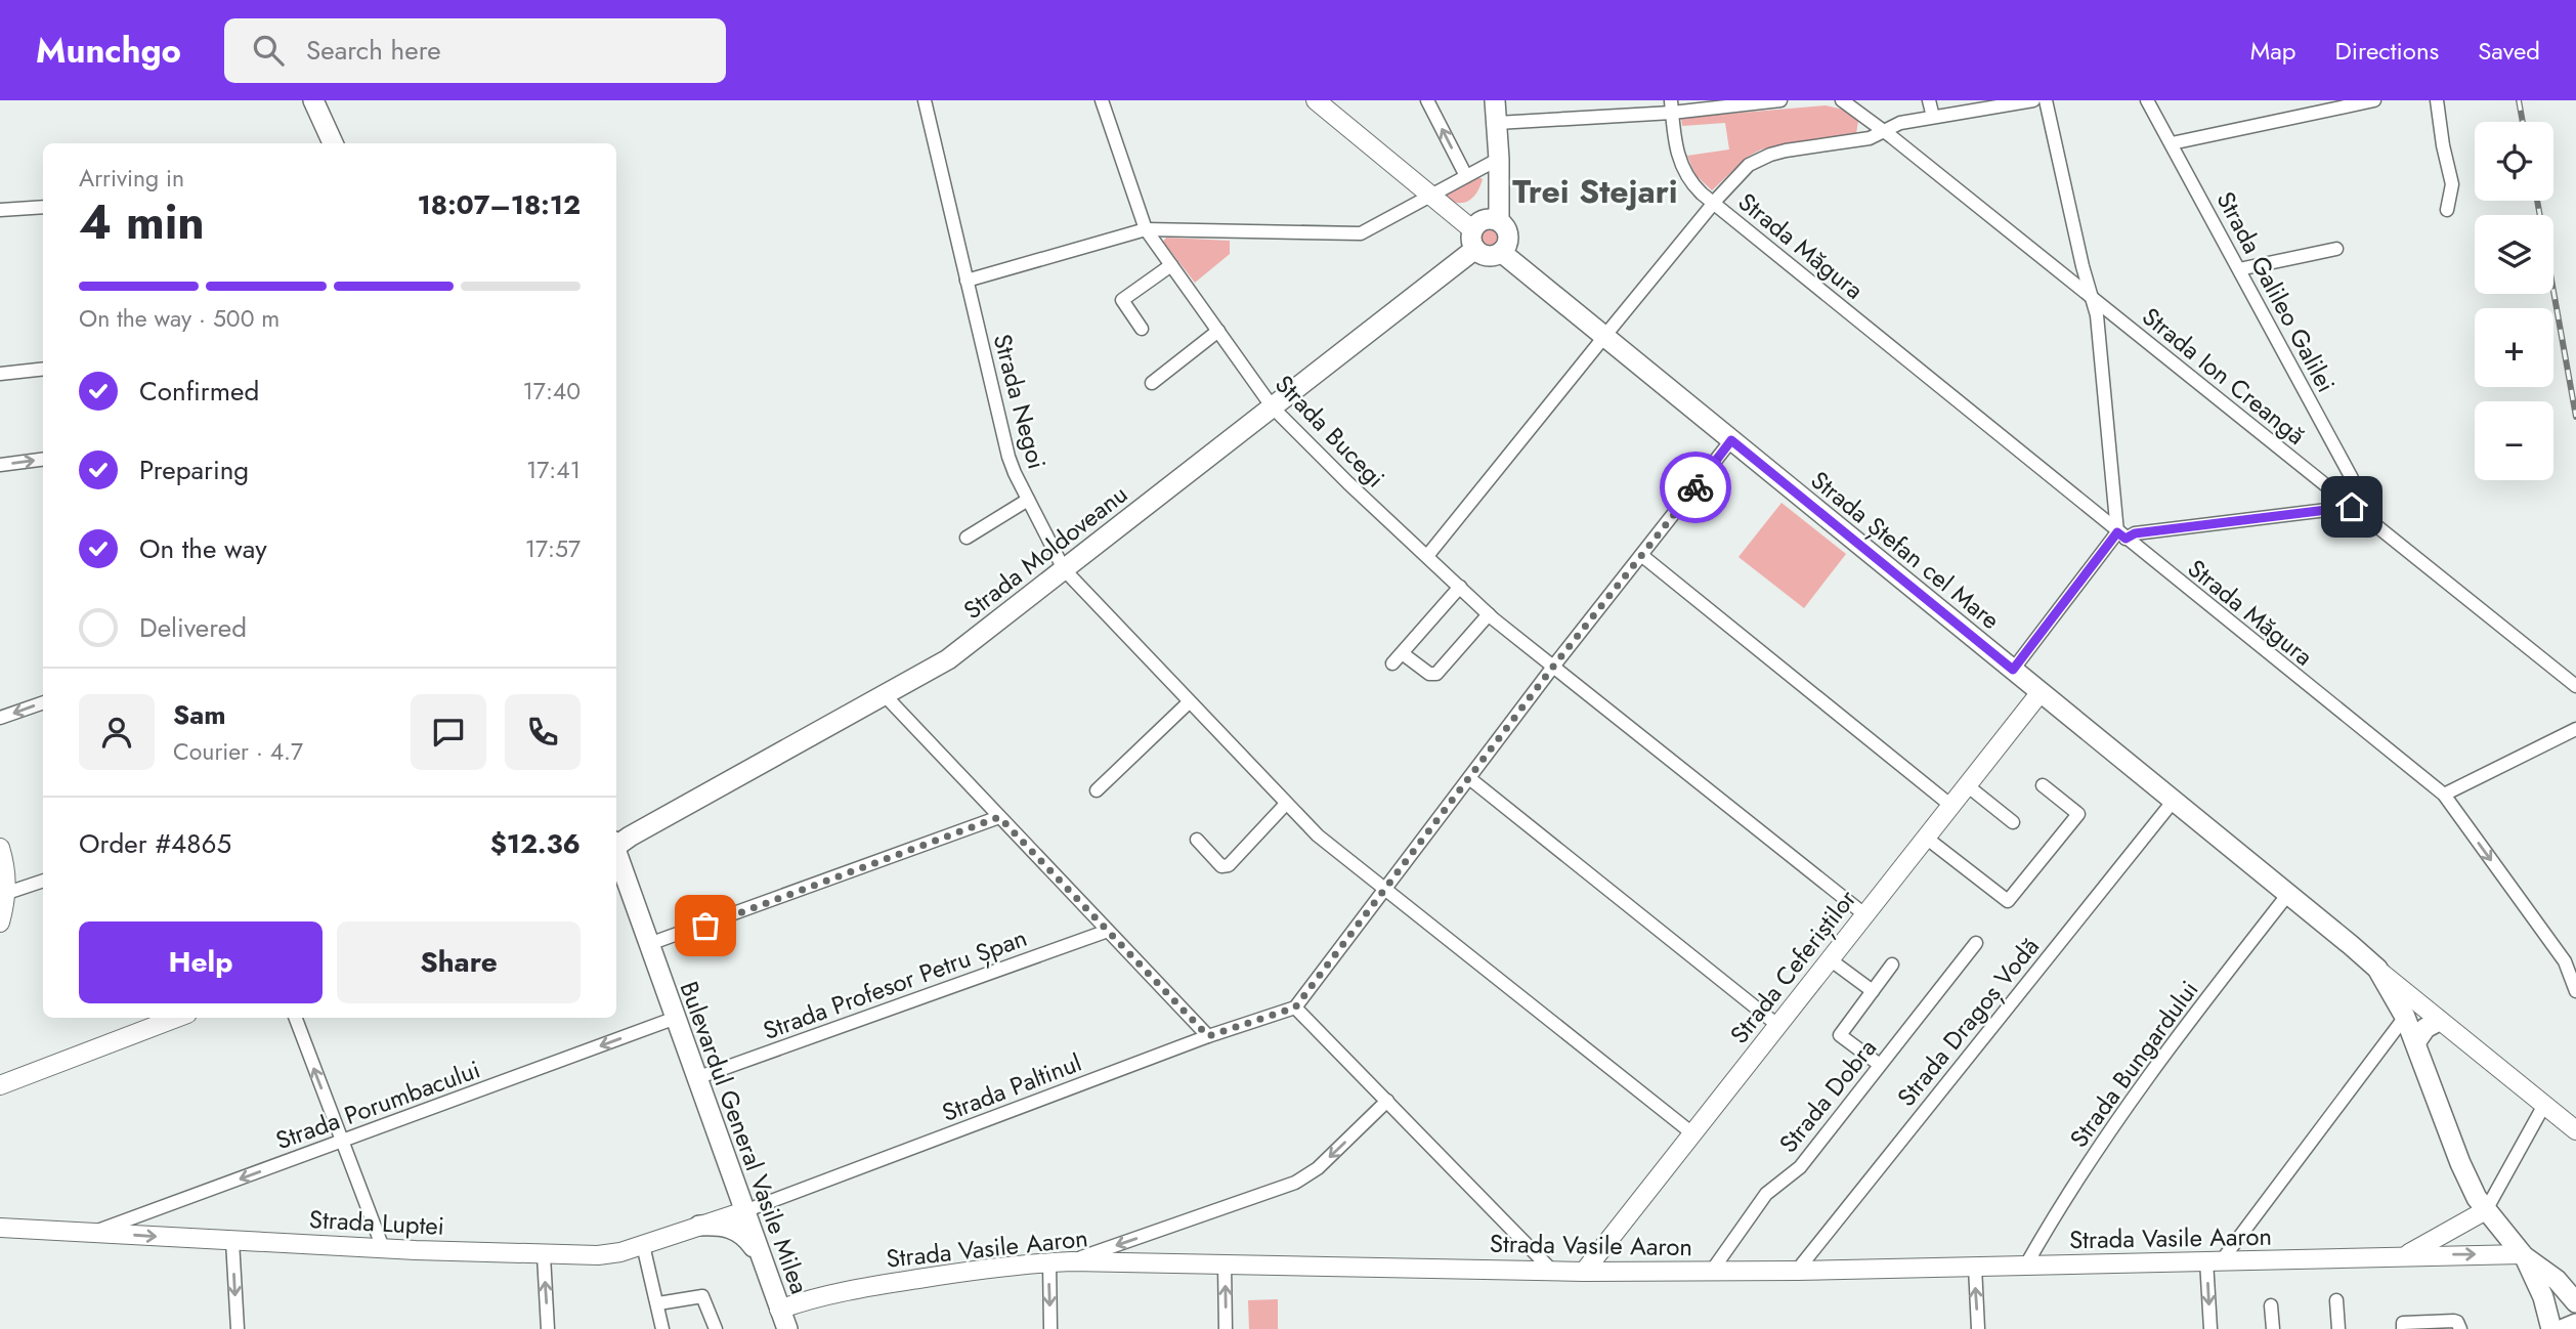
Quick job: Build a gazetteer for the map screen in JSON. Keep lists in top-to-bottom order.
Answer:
{
  "streets": {
    "main road": ["Strada Ștefan cel Mare", "Strada Moldoveanu", "Bulevardul General Vasile Milea"],
    "street": [
      "Strada Măgura",
      "Strada Galileo Galilei",
      "Strada Ion Creangă",
      "Strada Negoi",
      "Strada Bucegi",
      "Strada Ceferiștilor",
      "Strada Profesor Petru Șpan",
      "Strada Dragoș Vodă",
      "Strada Bungardului",
      "Strada Paltinul",
      "Strada Dobra",
      "Strada Porumbacului",
      "Strada Luptei",
      "Strada Vasile Aaron"
    ]
  },
  "crossings": [
    ["Strada Galileo Galilei", "Strada Ion Creangă"],
    ["Strada Negoi", "Strada Moldoveanu"],
    ["Strada Negoi", "Strada Ceferiștilor"],
    ["Strada Bucegi", "Strada Moldoveanu"],
    ["Strada Bucegi", "Strada Ceferiștilor"],
    ["Strada Ștefan cel Mare", "Strada Moldoveanu"],
    ["Strada Ștefan cel Mare", "Strada Ceferiștilor"],
    ["Strada Ștefan cel Mare", "Strada Dragoș Vodă"],
    ["Strada Ștefan cel Mare", "Strada Bungardului"],
    ["Strada Ștefan cel Mare", "Strada Vasile Aaron"],
    ["Strada Ceferiștilor", "Strada Vasile Aaron"],
    ["Strada Profesor Petru Șpan", "Bulevardul General Vasile Milea"],
    ["Strada Dragoș Vodă", "Strada Vasile Aaron"],
    ["Strada Bungardului", "Strada Vasile Aaron"],
    ["Strada Paltinul", "Bulevardul General Vasile Milea"],
    ["Strada Paltinul", "Strada Luptei"],
    ["Strada Dobra", "Strada Vasile Aaron"],
    ["Strada Porumbacului", "Bulevardul General Vasile Milea"],
    ["Strada Porumbacului", "Strada Luptei"],
    ["Bulevardul General Vasile Milea", "Strada Luptei"],
    ["Bulevardul General Vasile Milea", "Strada Vasile Aaron"]
  ],
  "one_way": ["Strada Porumbacului"],
  "districts": ["Trei Stejari"],
  "page": {
    "header": "Munchgo",
    "search": "Search here",
    "nav": ["Map", "Directions", "Saved"],
    "map_buttons": ["+", "−"],
    "heading": ["4 min", "Arriving in", "18:07–18:12"],
    "panel": [
      "Sam",
      "Courier · 4.7",
      "Order #4865",
      "$12.36"
    ],
    "bar": "On the way · 500 m",
    "list": [
      ["Confirmed", "17:40"],
      ["Preparing", "17:41"],
      ["On the way", "17:57"],
      "Delivered"
    ],
    "buttons": ["Help", "Share"]
  }
}
